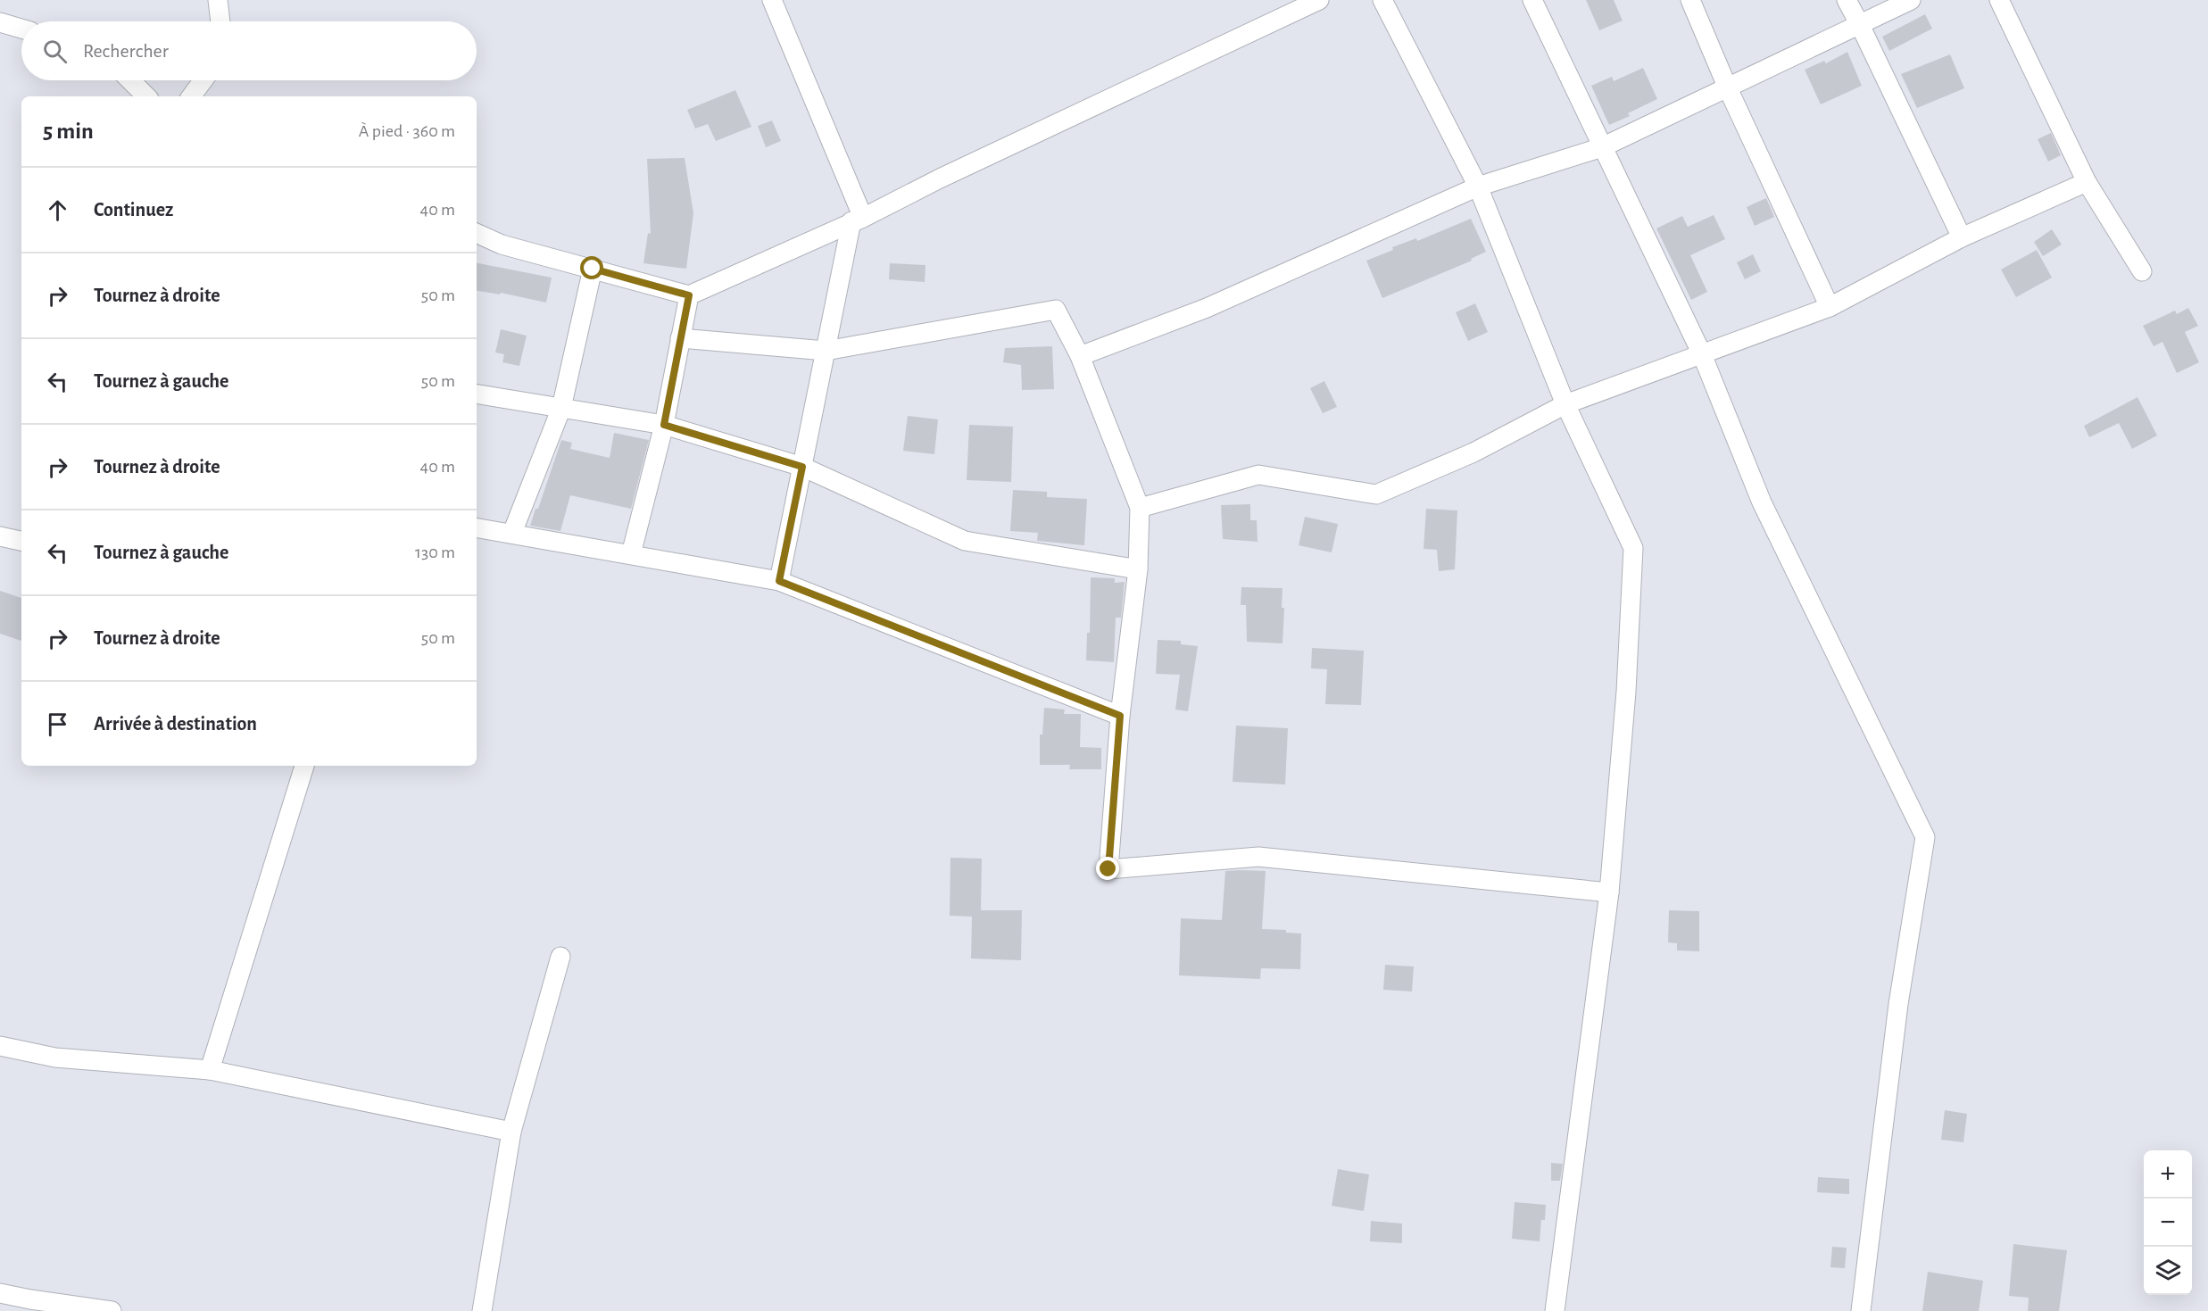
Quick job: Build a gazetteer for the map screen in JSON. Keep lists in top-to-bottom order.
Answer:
{
  "page": {
    "search": "Rechercher",
    "heading": ["5 min", "À pied · 360 m"],
    "list": [
      ["Continuez", "40 m"],
      ["Tournez à droite", "50 m"],
      ["Tournez à gauche", "50 m"],
      ["Tournez à droite", "40 m"],
      ["Tournez à gauche", "130 m"],
      ["Tournez à droite", "50 m"],
      "Arrivée à destination"
    ],
    "map_buttons": ["+", "−"]
  }
}
